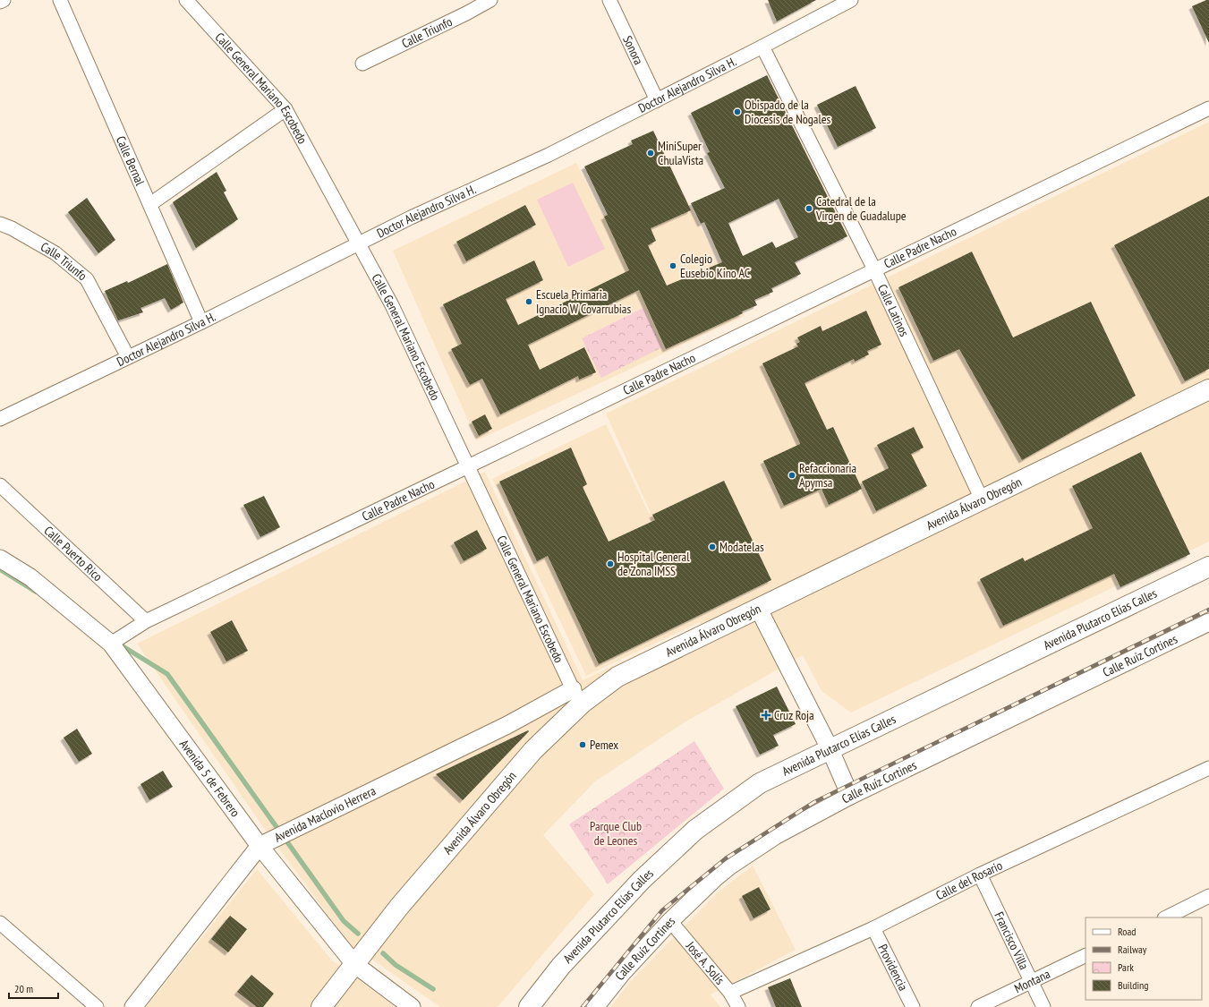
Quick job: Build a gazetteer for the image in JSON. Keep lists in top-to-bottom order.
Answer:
{
  "streets": {
    "highway": ["Avenida Álvaro Obregón", "Avenida Plutarco Elías Calles"],
    "street": [
      "Calle Triunfo",
      "Sonora",
      "Doctor Alejandro Silva H.",
      "Calle General Mariano Escobedo",
      "Calle Bernal",
      "Calle Padre Nacho",
      "Calle Latinos",
      "Calle Puerto Rico",
      "Calle Ruíz Cortines",
      "Avenida 5 de Febrero",
      "Avenida Maclovio Herrera",
      "Calle del Rosario",
      "Francisco Villa",
      "José A. Solís",
      "Providencia",
      "Montana"
    ]
  },
  "crossings": [
    ["Calle Triunfo", "Doctor Alejandro Silva H."],
    ["Sonora", "Doctor Alejandro Silva H."],
    ["Doctor Alejandro Silva H.", "Calle General Mariano Escobedo"],
    ["Doctor Alejandro Silva H.", "Calle Bernal"],
    ["Doctor Alejandro Silva H.", "Calle Latinos"],
    ["Calle General Mariano Escobedo", "Calle Padre Nacho"],
    ["Calle General Mariano Escobedo", "Avenida Álvaro Obregón"],
    ["Calle General Mariano Escobedo", "Avenida Maclovio Herrera"],
    ["Calle Padre Nacho", "Calle Latinos"],
    ["Calle Padre Nacho", "Calle Puerto Rico"],
    ["Calle Padre Nacho", "Avenida 5 de Febrero"],
    ["Calle Latinos", "Avenida Álvaro Obregón"],
    ["Avenida Álvaro Obregón", "Avenida 5 de Febrero"],
    ["Avenida Álvaro Obregón", "Avenida Maclovio Herrera"],
    ["Calle Ruíz Cortines", "José A. Solís"],
    ["Avenida 5 de Febrero", "Avenida Maclovio Herrera"],
    ["Calle del Rosario", "Francisco Villa"],
    ["Calle del Rosario", "José A. Solís"],
    ["Calle del Rosario", "Providencia"],
    ["Francisco Villa", "Montana"]
  ],
  "parks": ["Parque Club de Leones"],
  "places": {
    "other": [
      "Obispado de la Diocesis de Nogales",
      "MiniSuper ChulaVista",
      "Catedral de la Virgen de Guadalupe",
      "Colegio Eusebio Kino AC",
      "Escuela Primaria Ignacio W Covarrubias",
      "Refaccionaria Apymsa",
      "Modatelas",
      "Hospital General de Zona IMSS",
      "Pemex"
    ],
    "health": ["Cruz Roja"]
  },
  "legend": [
    "Road",
    "Railway",
    "Park",
    "Building"
  ],
  "scale_bar": "20 m"
}
